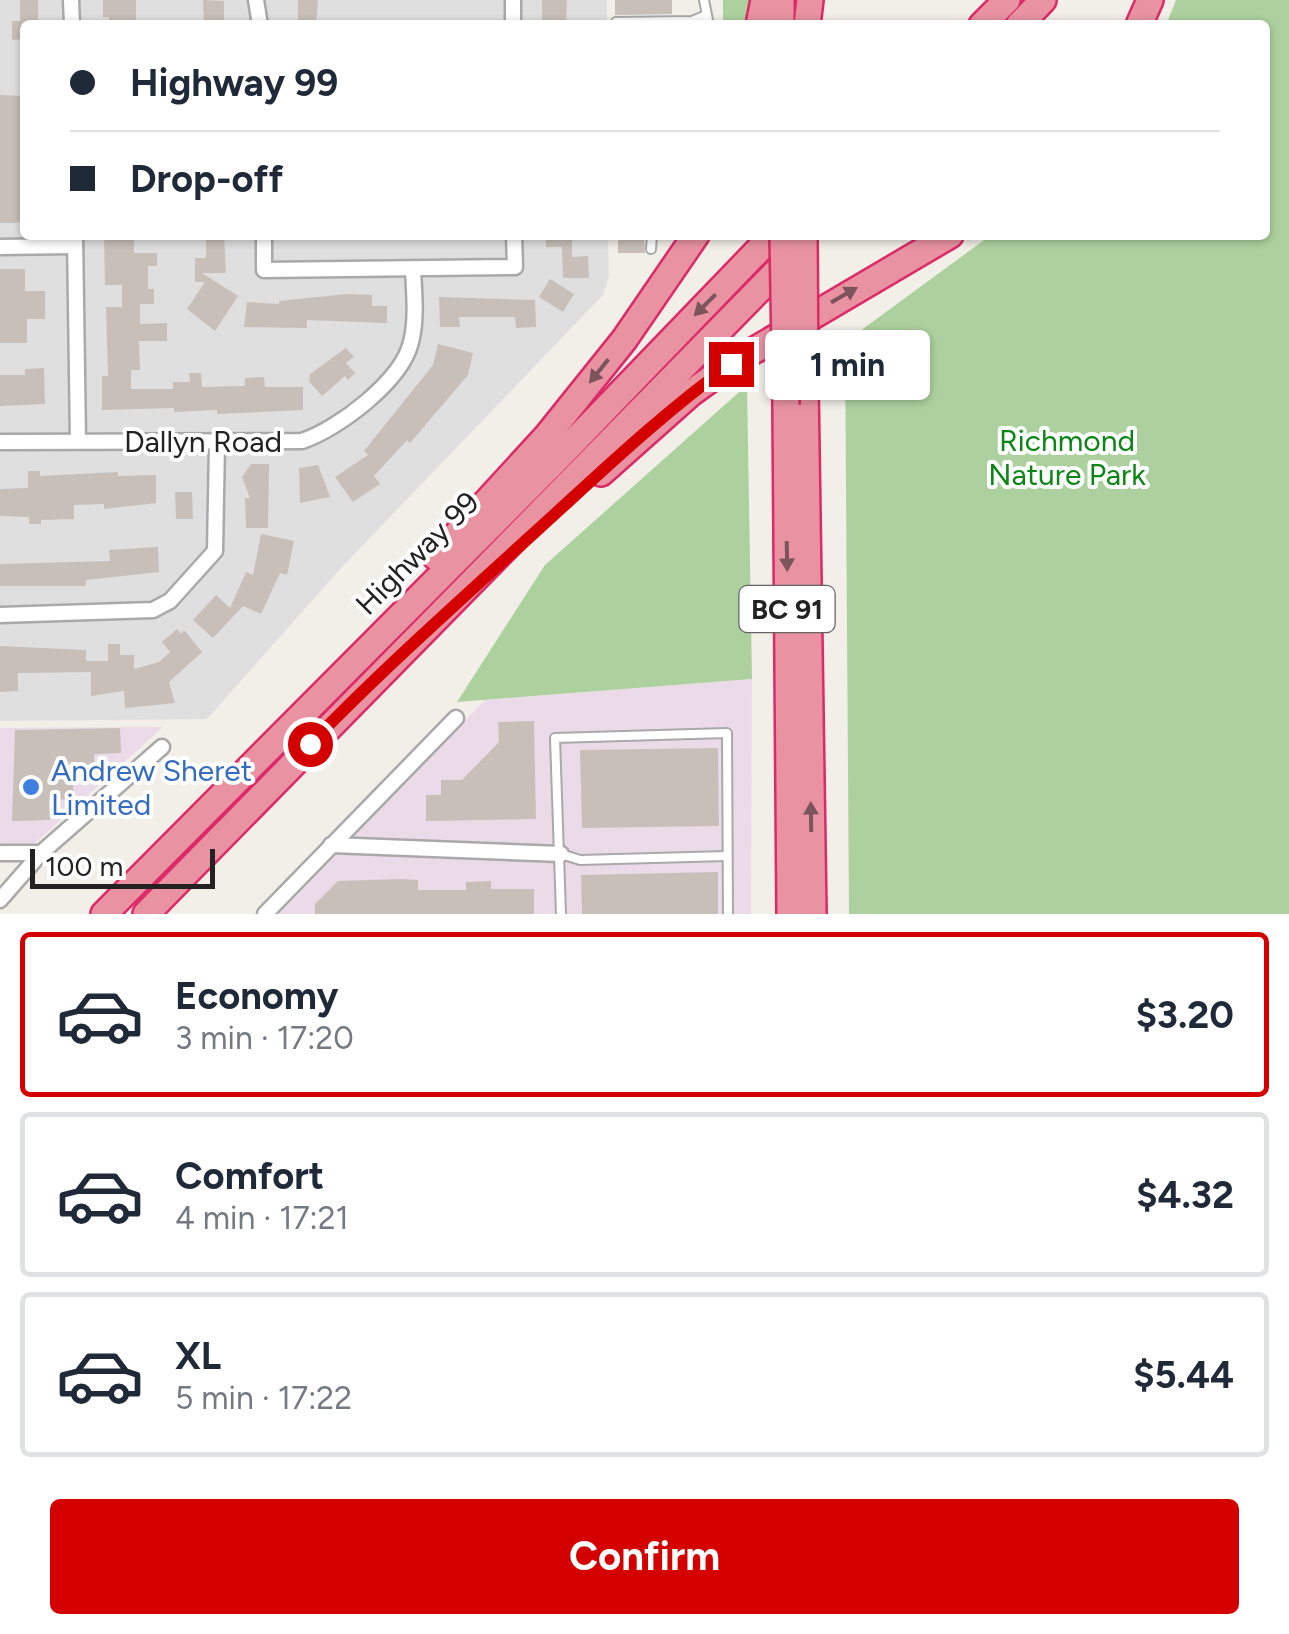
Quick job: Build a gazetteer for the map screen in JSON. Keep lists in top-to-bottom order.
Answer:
{
  "streets": {
    "highway": ["Highway 99", "BC 91"],
    "street": ["Dallyn Road"]
  },
  "parks": ["Richmond Nature Park"],
  "places": ["Andrew Sheret Limited"],
  "scale_bar": "100 m",
  "page": {
    "banner": ["Highway 99", "Drop-off"],
    "bubble": "1 min",
    "scale": "100 m",
    "list": [
      {
        "name": "Economy",
        "note": "3 min · 17:20",
        "value": "$3.20"
      },
      {
        "name": "Comfort",
        "note": "4 min · 17:21",
        "value": "$4.32"
      },
      {
        "name": "XL",
        "note": "5 min · 17:22",
        "value": "$5.44"
      }
    ],
    "buttons": "Confirm"
  }
}
